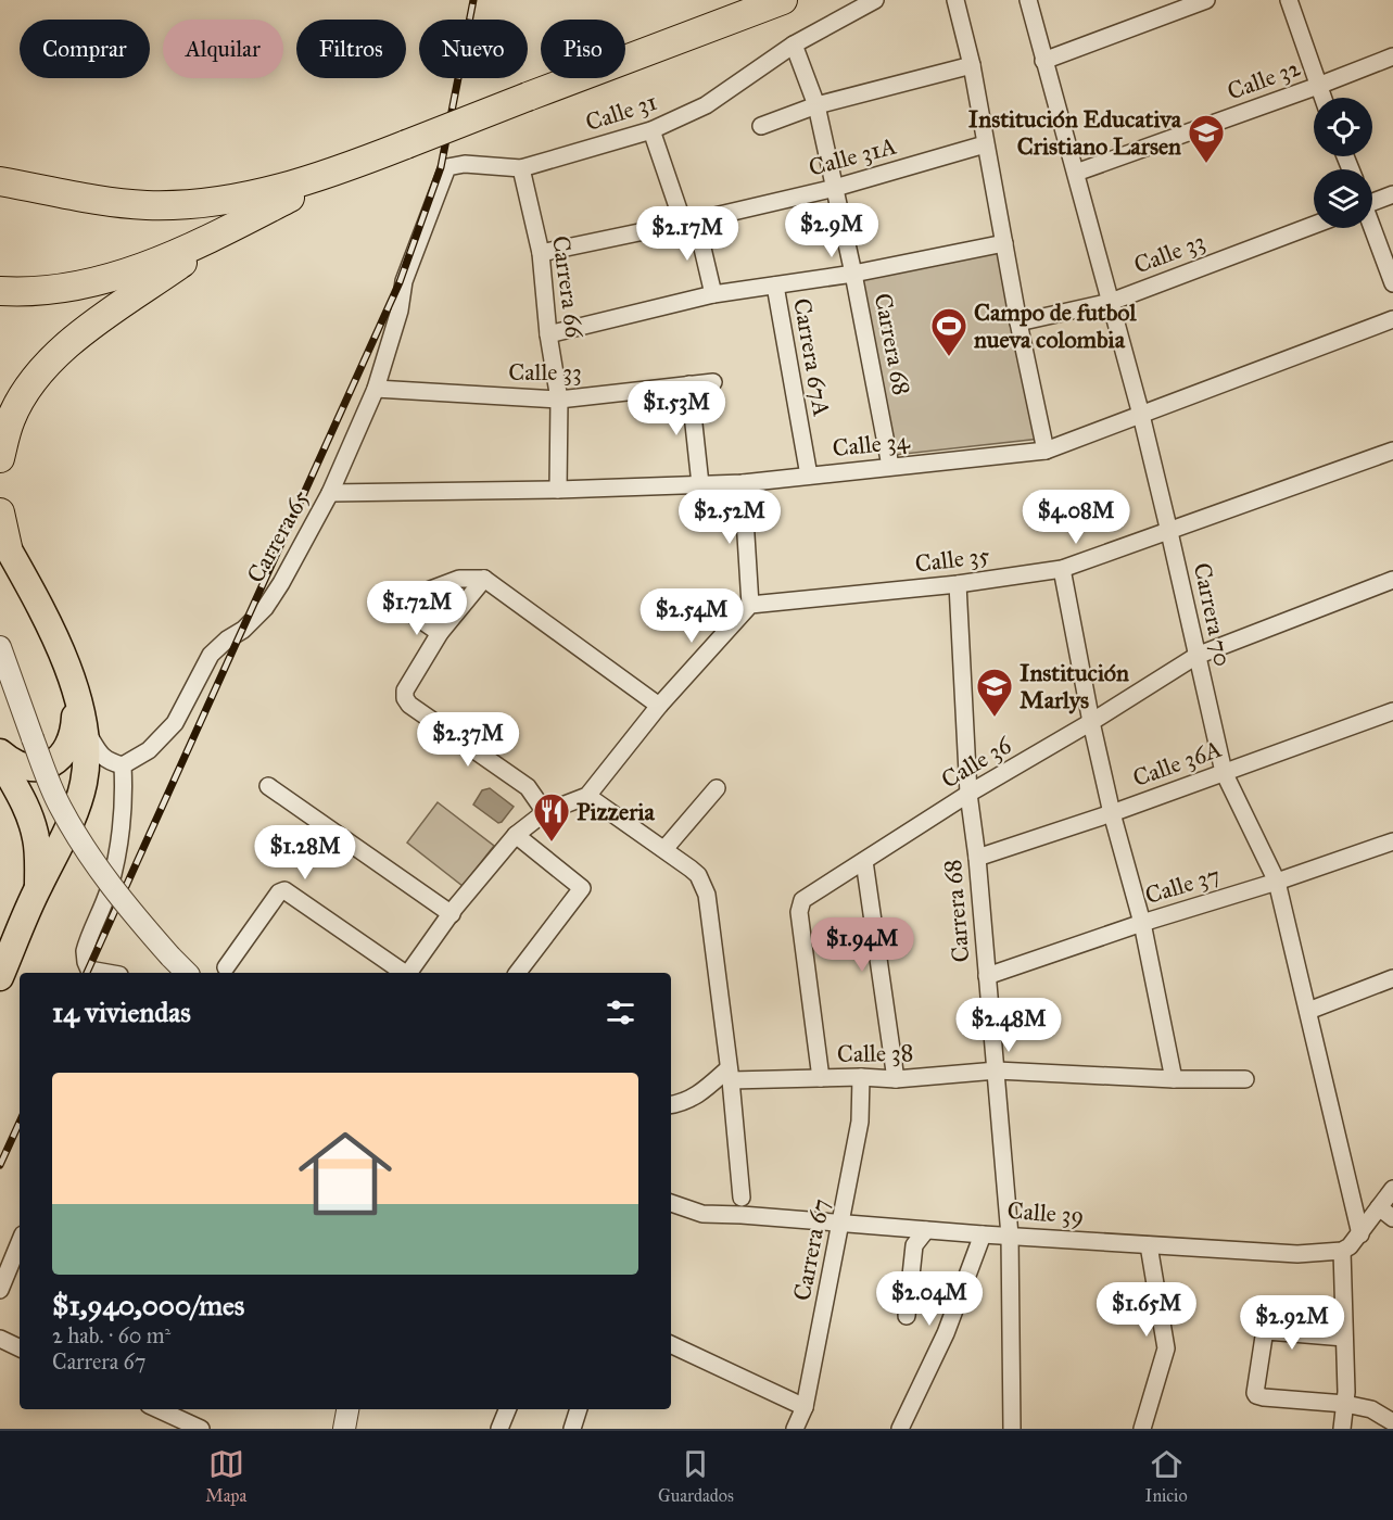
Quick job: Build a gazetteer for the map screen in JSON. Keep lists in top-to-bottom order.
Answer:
{
  "streets": {
    "street": [
      "Calle 32",
      "Calle 31",
      "Calle 31A",
      "Calle 33",
      "Carrera 66",
      "Carrera 68",
      "Carrera 67A",
      "Calle 34",
      "Carrera 65",
      "Calle 35",
      "Carrera 70",
      "Calle 36",
      "Calle 36A",
      "Calle 37",
      "Calle 38",
      "Calle 39",
      "Carrera 67"
    ]
  },
  "crossings": [
    ["Calle 32", "Carrera 70"],
    ["Calle 31", "Carrera 66"],
    ["Calle 31", "Carrera 68"],
    ["Calle 31", "Carrera 65"],
    ["Calle 31A", "Carrera 66"],
    ["Calle 31A", "Carrera 68"],
    ["Calle 33", "Carrera 66"],
    ["Calle 33", "Carrera 65"],
    ["Calle 33", "Carrera 70"],
    ["Carrera 66", "Calle 34"],
    ["Carrera 68", "Calle 34"],
    ["Carrera 68", "Calle 35"],
    ["Carrera 68", "Calle 36"],
    ["Carrera 68", "Calle 36A"],
    ["Carrera 68", "Calle 37"],
    ["Carrera 68", "Calle 38"],
    ["Carrera 68", "Calle 39"],
    ["Carrera 67A", "Calle 34"],
    ["Calle 34", "Carrera 65"],
    ["Calle 34", "Carrera 70"],
    ["Calle 35", "Carrera 70"],
    ["Carrera 70", "Calle 36"],
    ["Carrera 70", "Calle 36A"],
    ["Carrera 70", "Calle 37"],
    ["Calle 36", "Calle 38"],
    ["Calle 38", "Carrera 67"],
    ["Calle 39", "Carrera 67"]
  ],
  "places": {
    "school or university": ["Institución Educativa Cristiano Larsen", "Institución Marlys"],
    "sports": ["Campo de futbol nueva colombia"],
    "restaurant": ["Pizzeria"]
  },
  "page": {
    "chip": [
      "Comprar",
      "Alquilar",
      "Filtros",
      "Nuevo",
      "Piso"
    ],
    "price": [
      "$2.9M",
      "$2.17M",
      "$1.53M",
      "$2.52M",
      "$4.08M",
      "$1.72M",
      "$2.54M",
      "$2.37M",
      "$1.28M",
      "$1.94M",
      "$2.48M",
      "$2.04M",
      "$1.65M",
      "$2.92M"
    ],
    "heading": "14 viviendas",
    "list": [
      {
        "name": "$1,940,000/mes",
        "note": "2 hab. · 60 m² · Carrera 67"
      }
    ],
    "tabs": ["Mapa", "Guardados", "Inicio"]
  }
}
